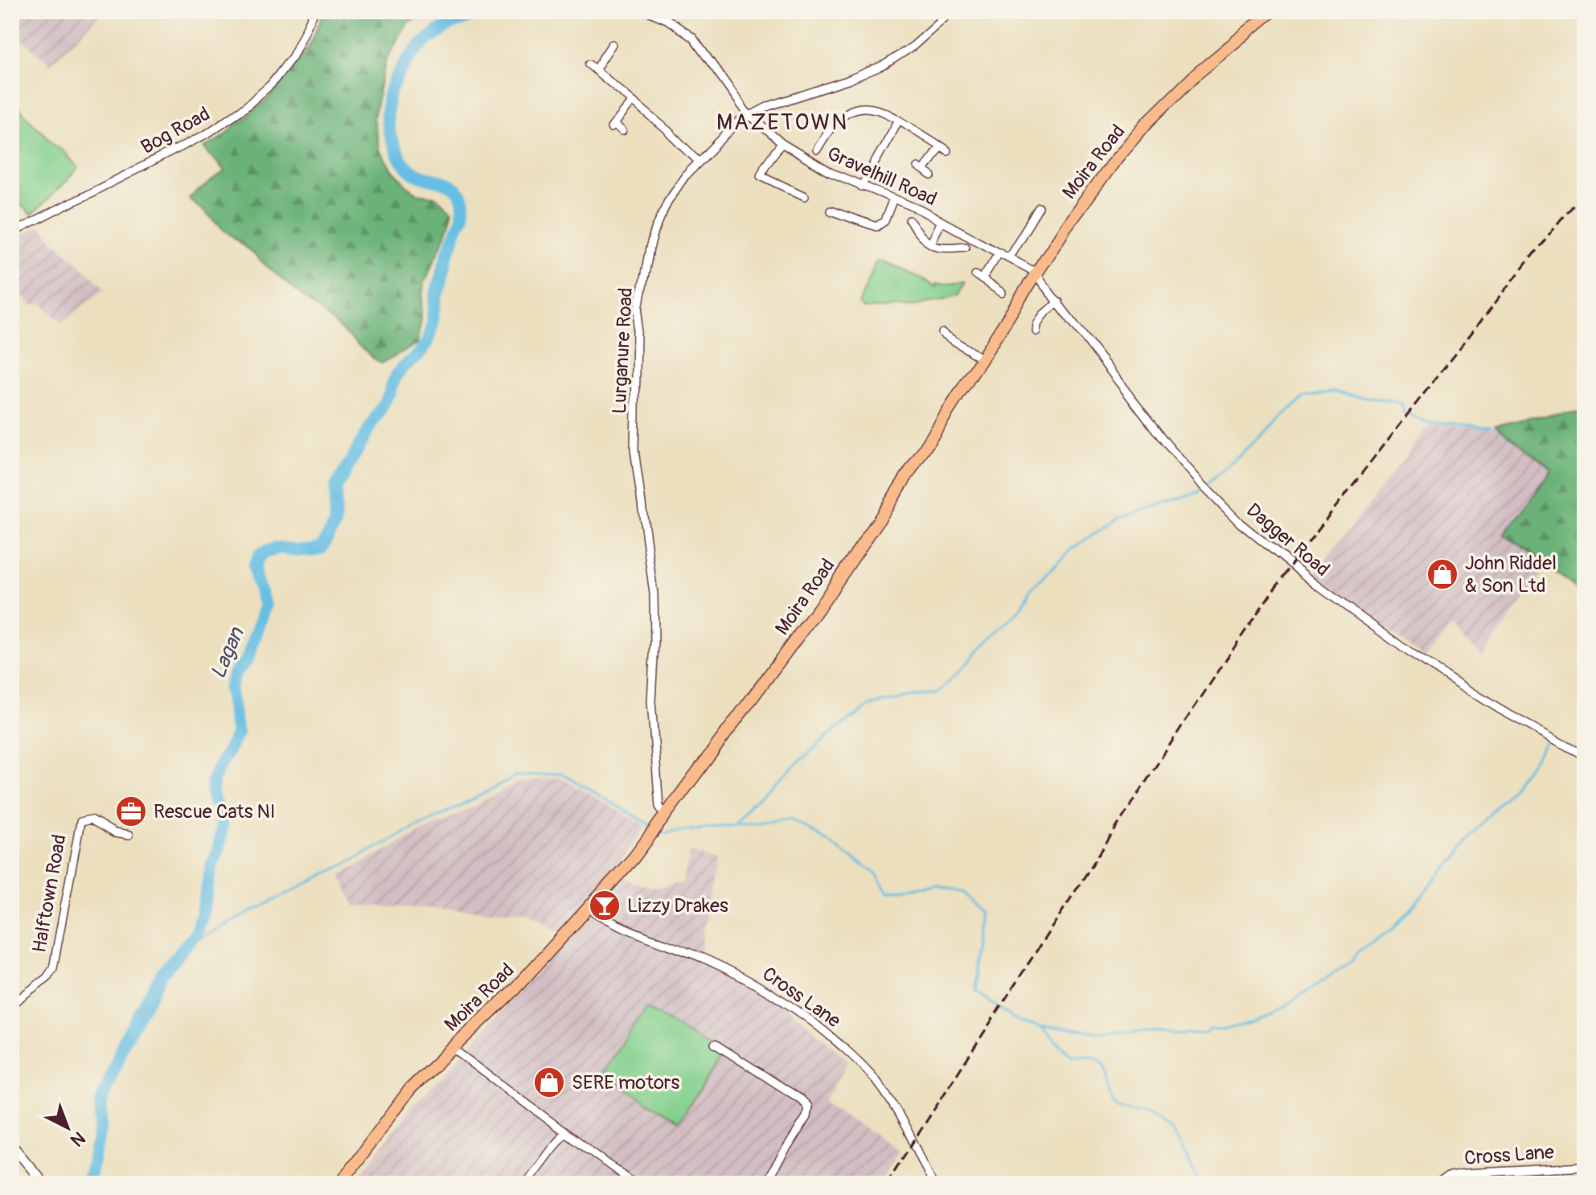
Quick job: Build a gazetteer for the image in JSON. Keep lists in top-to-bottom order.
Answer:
{
  "streets": {
    "highway": ["Moira Road"],
    "street": [
      "Bog Road",
      "Gravelhill Road",
      "Lurganure Road",
      "Dagger Road",
      "Halftown Road",
      "Cross Lane"
    ]
  },
  "crossings": [
    ["Moira Road", "Gravelhill Road"],
    ["Moira Road", "Lurganure Road"],
    ["Moira Road", "Dagger Road"],
    ["Moira Road", "Cross Lane"],
    ["Gravelhill Road", "Lurganure Road"],
    ["Gravelhill Road", "Dagger Road"]
  ],
  "districts": ["MAZETOWN"],
  "water": ["Lagan"],
  "places": {
    "shop": ["John Riddel & Son Ltd", "SERE motors"],
    "office": ["Rescue Cats NI"],
    "bar": ["Lizzy Drakes"]
  },
  "north": "bottom right"
}
